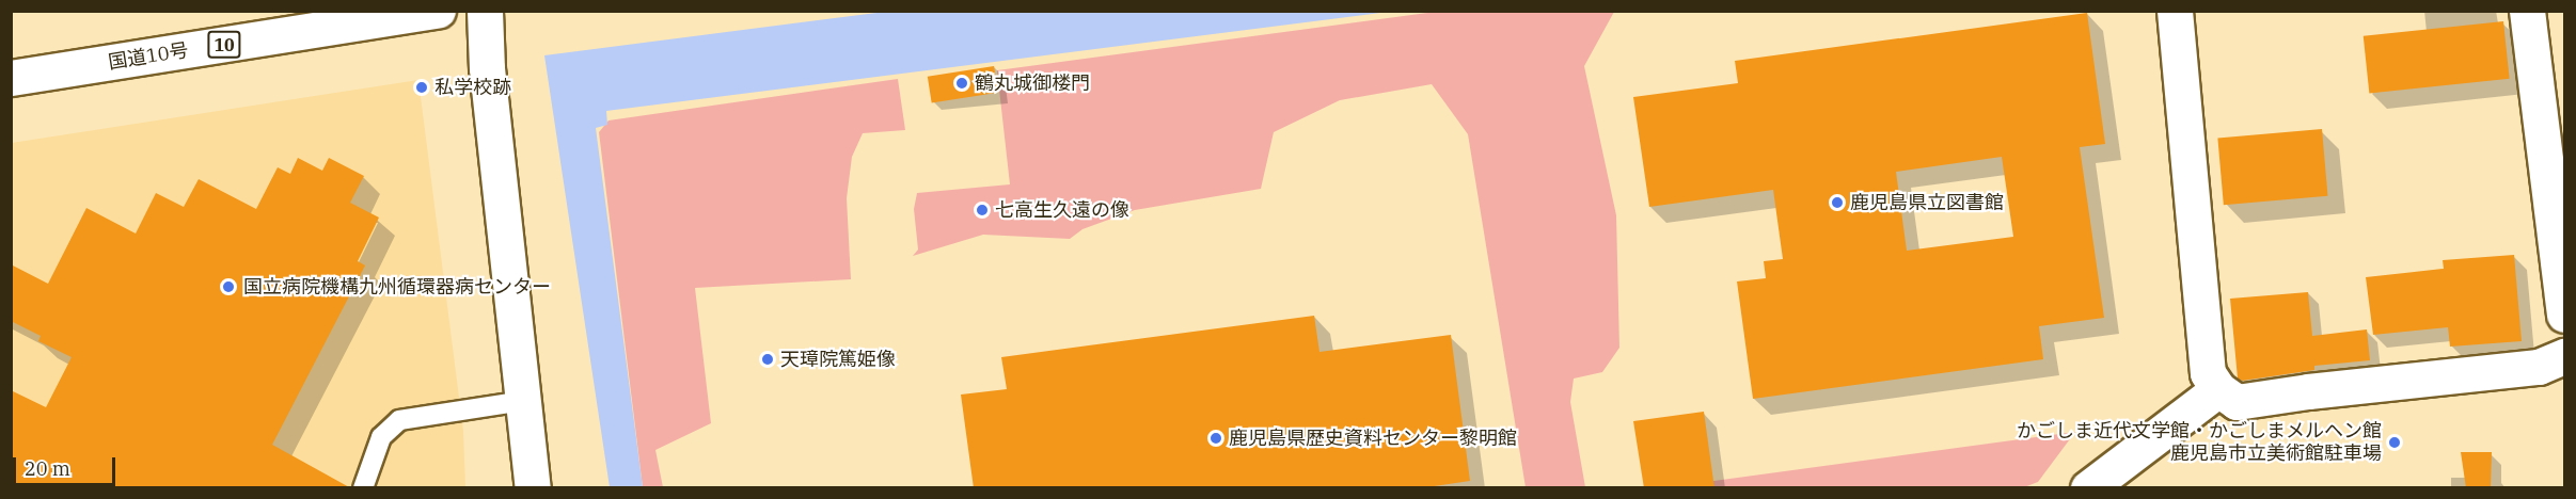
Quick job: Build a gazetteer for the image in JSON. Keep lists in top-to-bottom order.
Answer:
{
  "streets": {
    "main road": ["10", "国道10号"]
  },
  "places": [
    "鶴丸城御楼門",
    "私学校跡",
    "鹿児島県立図書館",
    "七高生久遠の像",
    "国立病院機構九州循環器病センター",
    "天璋院篤姫像",
    "鹿児島県歴史資料センター黎明館",
    "かごしま近代文学館・かごしまメルヘン館 鹿児島市立美術館駐車場"
  ],
  "scale_bar": "20 m"
}
